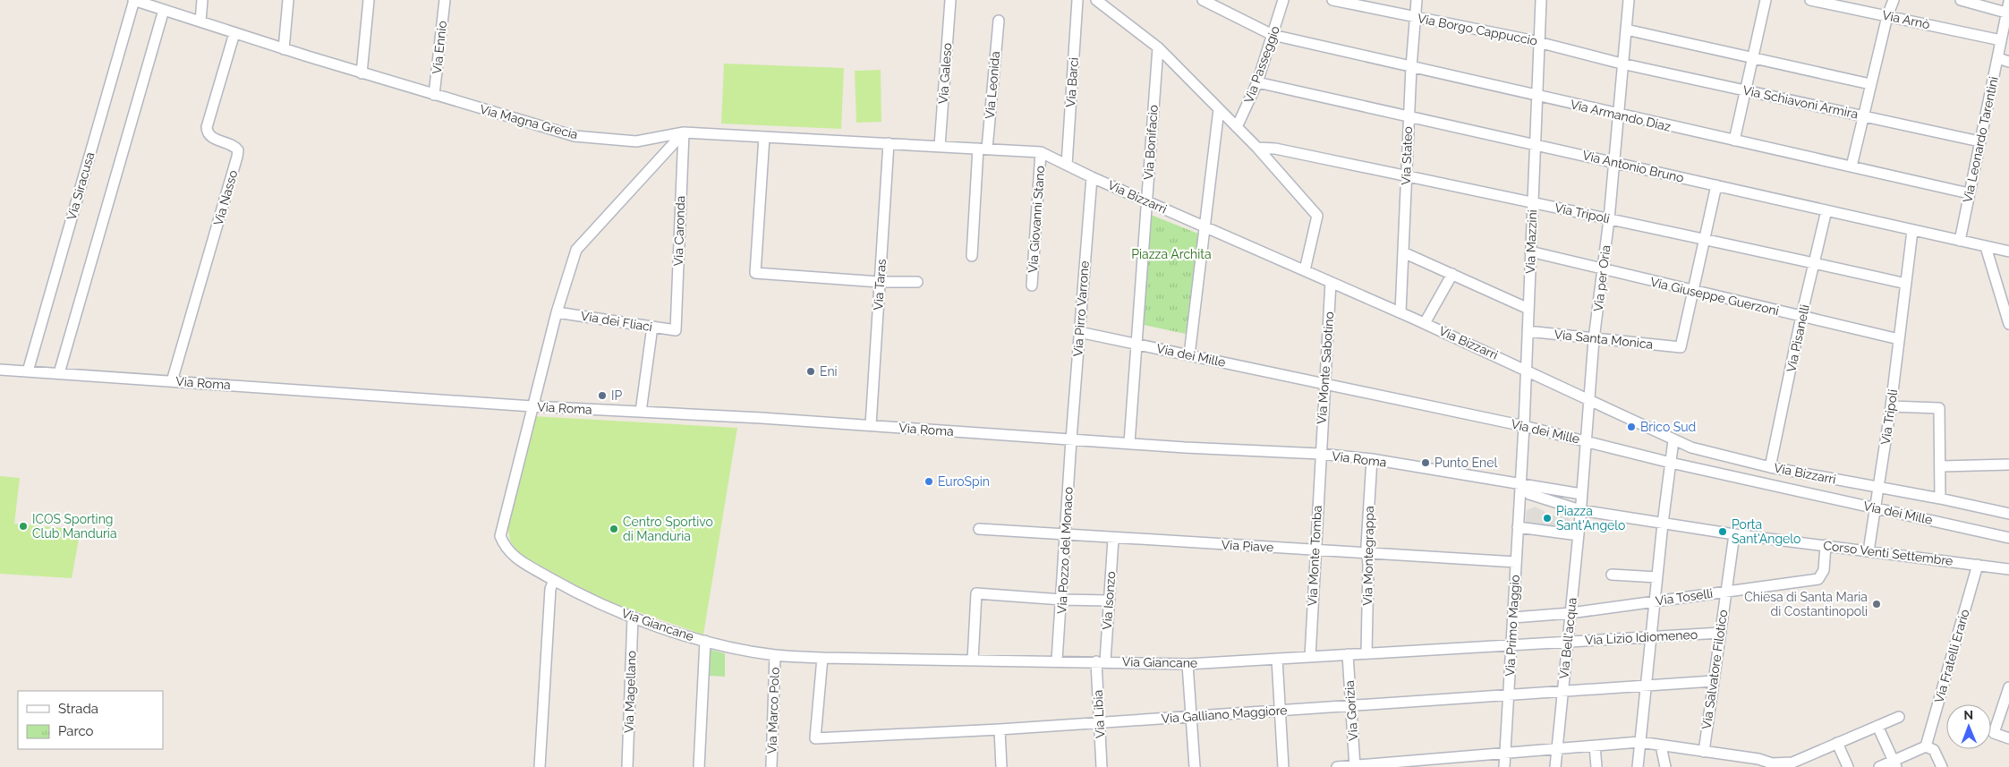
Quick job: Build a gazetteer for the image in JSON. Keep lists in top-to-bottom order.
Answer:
{
  "streets": {
    "street": [
      "Via Arnò",
      "Via Borgo Cappuccio",
      "Via Ennio",
      "Via Passeggio",
      "Via Galeso",
      "Via Barci",
      "Via Leonida",
      "Via Schiavoni Armira",
      "Via Armando Diaz",
      "Via Magna Grecia",
      "Via Leonardo Tarentini",
      "Via Bonifacio",
      "Via Stateo",
      "Via Antonio Bruno",
      "Via Siracusa",
      "Via Bizzarri",
      "Via Nasso",
      "Via Tripoli",
      "Via Giovanni Stano",
      "Via Caronda",
      "Via Mazzini",
      "Via per Oria",
      "Via Taras",
      "Via Giuseppe Guerzoni",
      "Via Pirro Varrone",
      "Via dei Fliaci",
      "Via Pisanelli",
      "Via Santa Monica",
      "Via dei Mille",
      "Via Monte Sabotino",
      "Via Roma",
      "Via Piave",
      "Via Pozzo del Monaco",
      "Corso Venti Settembre",
      "Via Monte Tomba",
      "Via Montegrappa",
      "Via Toselli",
      "Via Isonzo",
      "Via Giancane",
      "Via Primo Maggio",
      "Via Lizio Idiomeneo",
      "Via Bell'acqua",
      "Via Fratelli Erario",
      "Via Salvatore Filotico",
      "Via Magellano",
      "Via Marco Polo",
      "Via Gorizia",
      "Via Libia",
      "Via Galliano Maggiore"
    ]
  },
  "crossings": [
    ["Via Arnò", "Via Leonardo Tarentini"],
    ["Via Borgo Cappuccio", "Via Schiavoni Armira"],
    ["Via Borgo Cappuccio", "Via Stateo"],
    ["Via Borgo Cappuccio", "Via Mazzini"],
    ["Via Borgo Cappuccio", "Via per Oria"],
    ["Via Ennio", "Via Magna Grecia"],
    ["Via Passeggio", "Via Armando Diaz"],
    ["Via Passeggio", "Via Antonio Bruno"],
    ["Via Galeso", "Via Magna Grecia"],
    ["Via Galeso", "Via Bizzarri"],
    ["Via Barci", "Via Bizzarri"],
    ["Via Leonida", "Via Bizzarri"],
    ["Via Schiavoni Armira", "Via Leonardo Tarentini"],
    ["Via Schiavoni Armira", "Via per Oria"],
    ["Via Armando Diaz", "Via Leonardo Tarentini"],
    ["Via Armando Diaz", "Via Stateo"],
    ["Via Armando Diaz", "Via Mazzini"],
    ["Via Armando Diaz", "Via per Oria"],
    ["Via Magna Grecia", "Via Siracusa"],
    ["Via Magna Grecia", "Via Bizzarri"],
    ["Via Magna Grecia", "Via Nasso"],
    ["Via Magna Grecia", "Via Caronda"],
    ["Via Magna Grecia", "Via Taras"],
    ["Via Leonardo Tarentini", "Via Antonio Bruno"],
    ["Via Bonifacio", "Via Bizzarri"],
    ["Via Bonifacio", "Via dei Mille"],
    ["Via Stateo", "Via Antonio Bruno"],
    ["Via Stateo", "Via Bizzarri"],
    ["Via Stateo", "Via Tripoli"],
    ["Via Antonio Bruno", "Via Tripoli"],
    ["Via Antonio Bruno", "Via Mazzini"],
    ["Via Antonio Bruno", "Via per Oria"],
    ["Via Antonio Bruno", "Via Pisanelli"],
    ["Via Siracusa", "Via Roma"],
    ["Via Bizzarri", "Via Tripoli"],
    ["Via Bizzarri", "Via Giovanni Stano"],
    ["Via Bizzarri", "Via Mazzini"],
    ["Via Bizzarri", "Via per Oria"],
    ["Via Bizzarri", "Via Pirro Varrone"],
    ["Via Bizzarri", "Via Pisanelli"],
    ["Via Bizzarri", "Via Monte Sabotino"],
    ["Via Nasso", "Via Roma"],
    ["Via Tripoli", "Via Mazzini"],
    ["Via Tripoli", "Via per Oria"],
    ["Via Tripoli", "Via Giuseppe Guerzoni"],
    ["Via Tripoli", "Via Pisanelli"],
    ["Via Tripoli", "Via dei Mille"],
    ["Via Tripoli", "Corso Venti Settembre"],
    ["Via Caronda", "Via dei Fliaci"],
    ["Via Mazzini", "Via Giuseppe Guerzoni"],
    ["Via Mazzini", "Via Santa Monica"],
    ["Via Mazzini", "Via dei Mille"],
    ["Via Mazzini", "Via Roma"],
    ["Via Mazzini", "Via Primo Maggio"],
    ["Via per Oria", "Via Giuseppe Guerzoni"],
    ["Via per Oria", "Via Santa Monica"],
    ["Via per Oria", "Via dei Mille"],
    ["Via Taras", "Via Roma"],
    ["Via Giuseppe Guerzoni", "Via Pisanelli"],
    ["Via Giuseppe Guerzoni", "Via Santa Monica"],
    ["Via Pirro Varrone", "Via dei Mille"],
    ["Via Pirro Varrone", "Via Roma"],
    ["Via Pirro Varrone", "Via Pozzo del Monaco"],
    ["Via dei Mille", "Via Monte Sabotino"],
    ["Via Monte Sabotino", "Via Roma"],
    ["Via Monte Sabotino", "Via Monte Tomba"],
    ["Via Roma", "Via Pozzo del Monaco"],
    ["Via Roma", "Corso Venti Settembre"],
    ["Via Roma", "Via Monte Tomba"],
    ["Via Roma", "Via Montegrappa"],
    ["Via Roma", "Via Giancane"],
    ["Via Roma", "Via Primo Maggio"],
    ["Via Roma", "Via Bell'acqua"],
    ["Via Piave", "Via Pozzo del Monaco"],
    ["Via Piave", "Via Monte Tomba"],
    ["Via Piave", "Via Montegrappa"],
    ["Via Piave", "Via Isonzo"],
    ["Via Piave", "Via Primo Maggio"],
    ["Via Pozzo del Monaco", "Via Giancane"],
    ["Corso Venti Settembre", "Via Toselli"],
    ["Corso Venti Settembre", "Via Bell'acqua"],
    ["Corso Venti Settembre", "Via Fratelli Erario"],
    ["Corso Venti Settembre", "Via Salvatore Filotico"],
    ["Via Monte Tomba", "Via Giancane"],
    ["Via Montegrappa", "Via Lizio Idiomeneo"],
    ["Via Toselli", "Via Primo Maggio"],
    ["Via Toselli", "Via Bell'acqua"],
    ["Via Toselli", "Via Salvatore Filotico"],
    ["Via Isonzo", "Via Giancane"],
    ["Via Isonzo", "Via Libia"],
    ["Via Giancane", "Via Lizio Idiomeneo"],
    ["Via Giancane", "Via Magellano"],
    ["Via Giancane", "Via Marco Polo"],
    ["Via Giancane", "Via Gorizia"],
    ["Via Giancane", "Via Libia"],
    ["Via Giancane", "Via Galliano Maggiore"],
    ["Via Primo Maggio", "Via Lizio Idiomeneo"],
    ["Via Primo Maggio", "Via Galliano Maggiore"],
    ["Via Lizio Idiomeneo", "Via Bell'acqua"],
    ["Via Lizio Idiomeneo", "Via Salvatore Filotico"],
    ["Via Lizio Idiomeneo", "Via Gorizia"],
    ["Via Bell'acqua", "Via Galliano Maggiore"],
    ["Via Salvatore Filotico", "Via Galliano Maggiore"],
    ["Via Gorizia", "Via Galliano Maggiore"],
    ["Via Libia", "Via Galliano Maggiore"]
  ],
  "parks": ["Piazza Archita"],
  "places": [
    "Eni",
    "IP",
    "Brico Sud",
    "Punto Enel",
    "EuroSpin",
    "Piazza Sant'Angelo",
    "ICOS Sporting Club Manduria",
    "Centro Sportivo di Manduria",
    "Porta Sant'Angelo",
    "Chiesa di Santa Maria di Costantinopoli"
  ],
  "legend": ["Strada", "Parco"],
  "north": "top"
}
